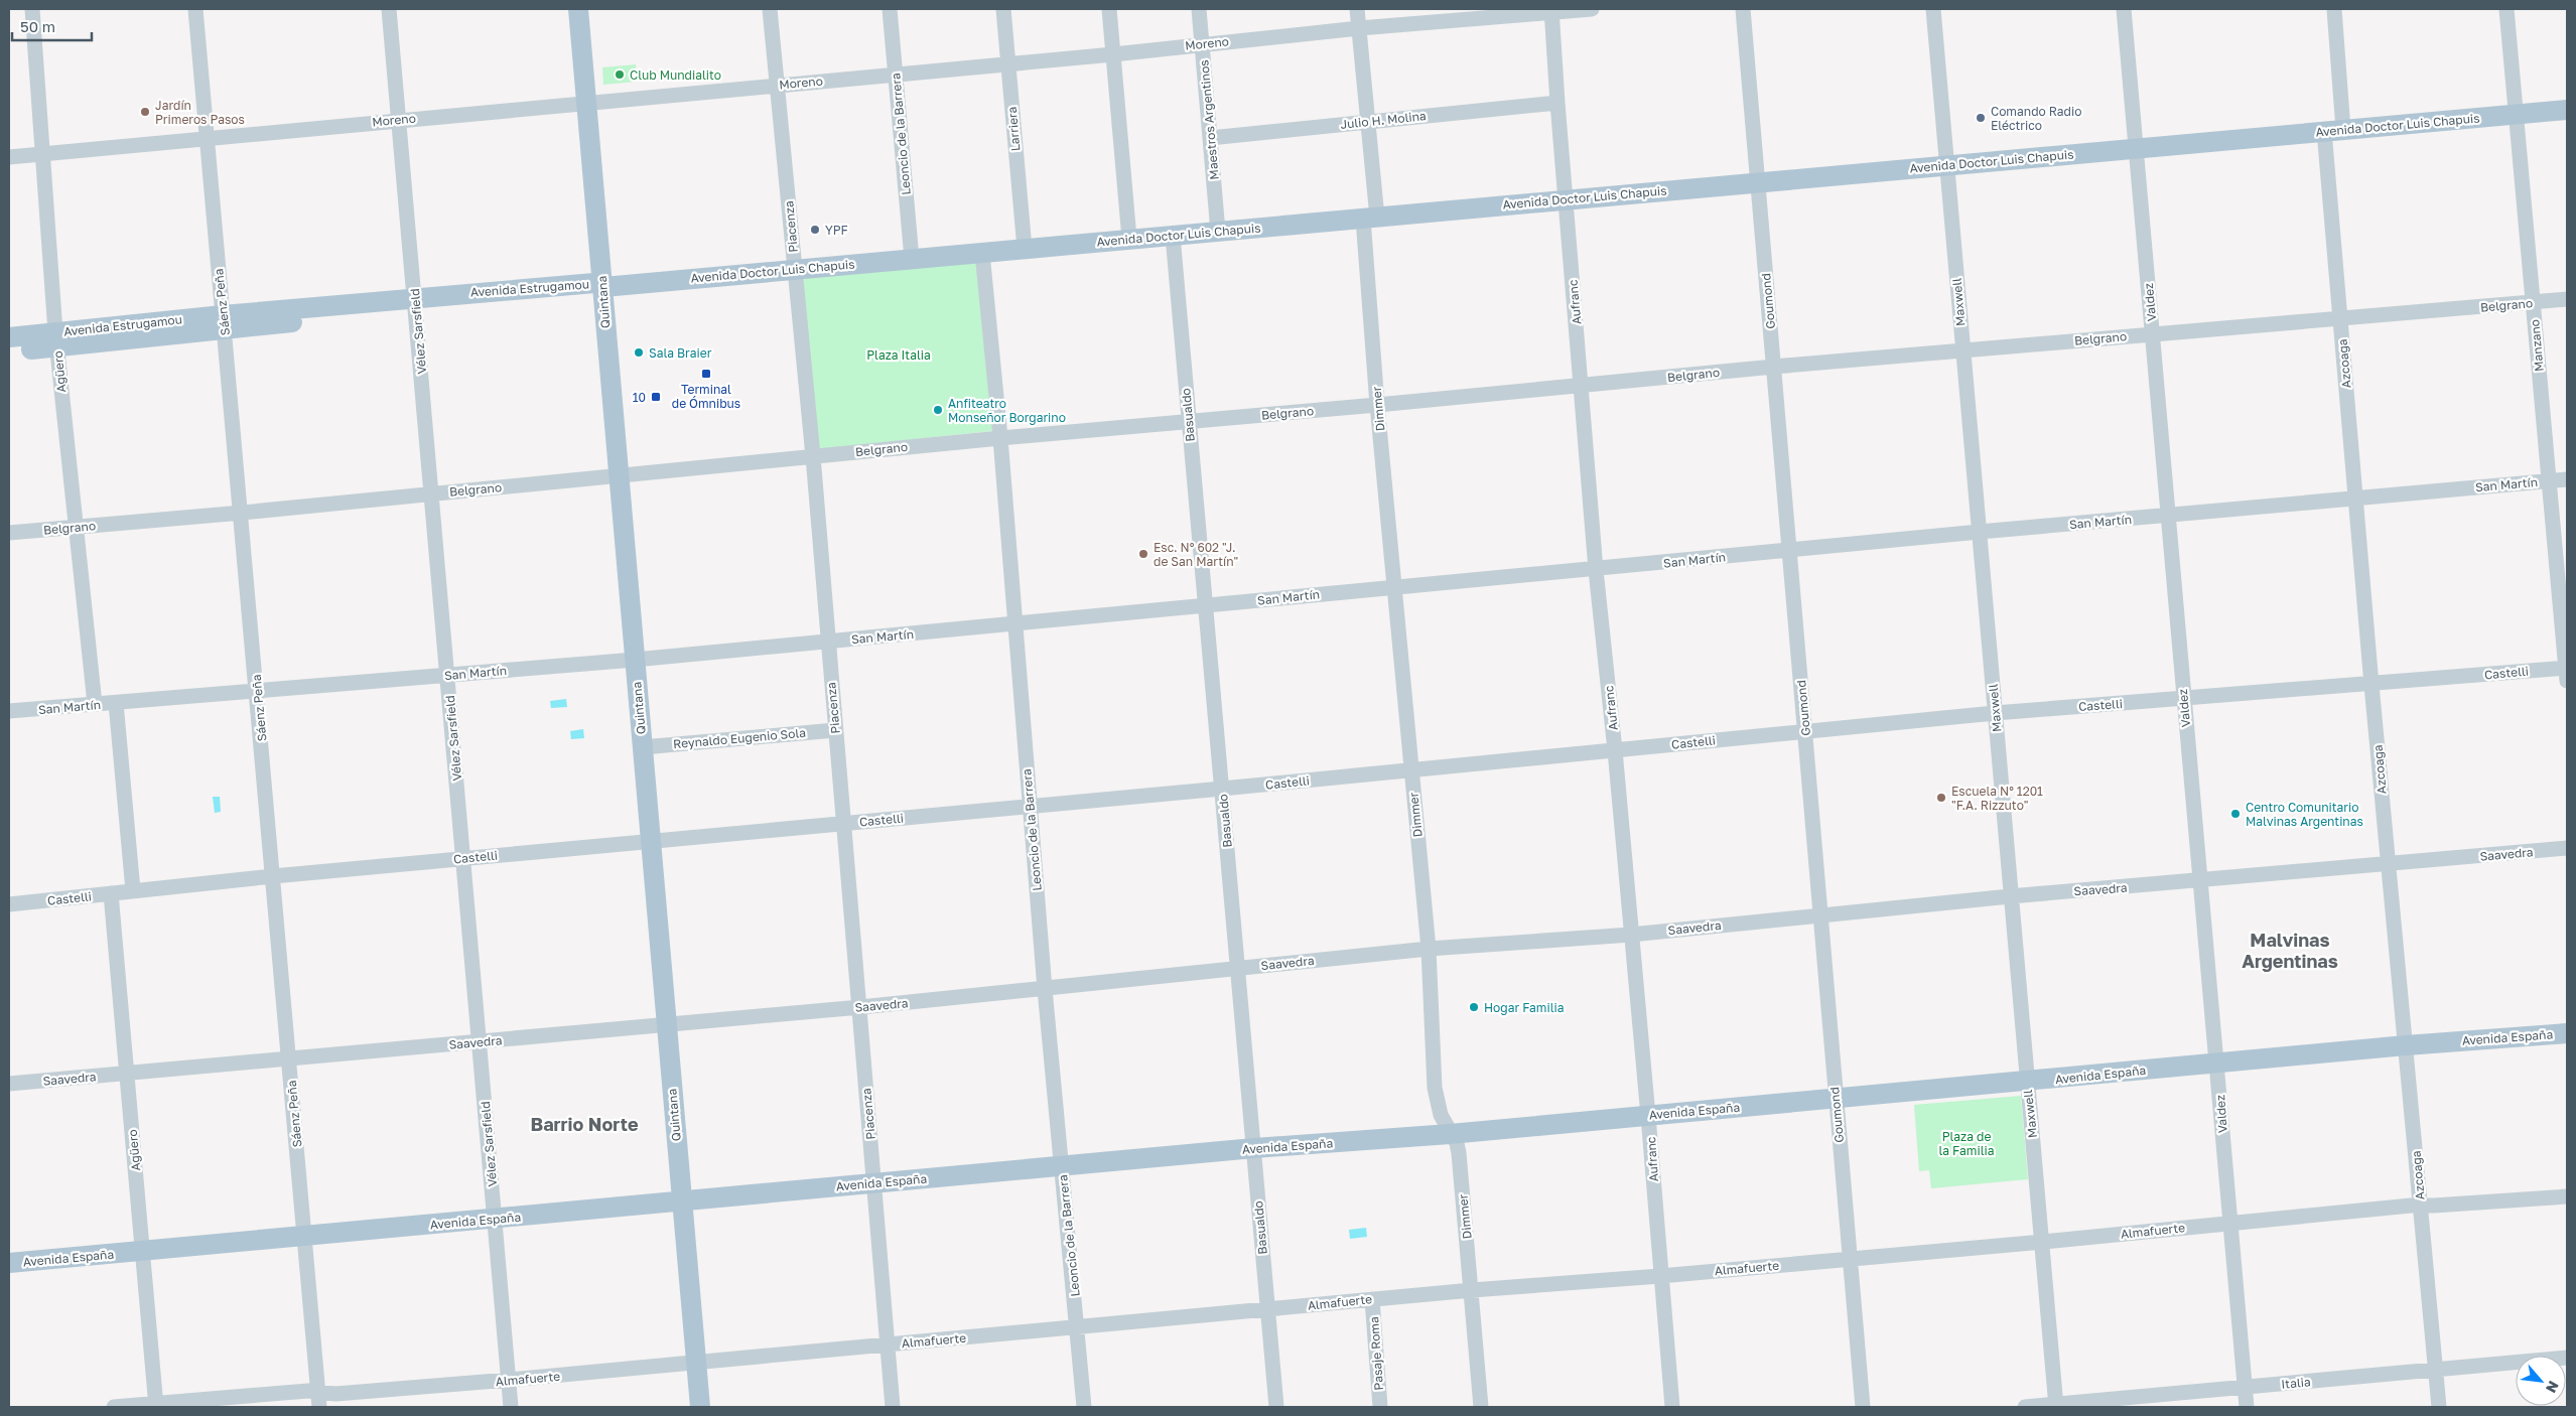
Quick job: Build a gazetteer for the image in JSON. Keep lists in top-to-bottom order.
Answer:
{
  "streets": {
    "main road": [
      "Avenida Doctor Luis Chapuis",
      "Avenida Estrugamou",
      "Quintana",
      "Avenida España"
    ],
    "street": [
      "Moreno",
      "Maestros Argentinos",
      "Julio H. Molina",
      "Larriera",
      "Leoncio de la Barrera",
      "Piacenza",
      "Goumond",
      "Sáenz Peña",
      "Aufranc",
      "Maxwell",
      "Valdez",
      "Belgrano",
      "Vélez Sarsfield",
      "Manzano",
      "Azcoaga",
      "Agüero",
      "Dimmer",
      "Basualdo",
      "San Martín",
      "Castelli",
      "Reynaldo Eugenio Sola",
      "Saavedra",
      "Almafuerte",
      "Pasaje Roma",
      "Italia"
    ]
  },
  "crossings": [
    ["Moreno", "Maestros Argentinos"],
    ["Moreno", "Larriera"],
    ["Moreno", "Leoncio de la Barrera"],
    ["Moreno", "Piacenza"],
    ["Moreno", "Sáenz Peña"],
    ["Moreno", "Quintana"],
    ["Moreno", "Aufranc"],
    ["Moreno", "Vélez Sarsfield"],
    ["Moreno", "Agüero"],
    ["Moreno", "Dimmer"],
    ["Maestros Argentinos", "Julio H. Molina"],
    ["Maestros Argentinos", "Avenida Doctor Luis Chapuis"],
    ["Julio H. Molina", "Aufranc"],
    ["Julio H. Molina", "Dimmer"],
    ["Avenida Doctor Luis Chapuis", "Larriera"],
    ["Avenida Doctor Luis Chapuis", "Leoncio de la Barrera"],
    ["Avenida Doctor Luis Chapuis", "Piacenza"],
    ["Avenida Doctor Luis Chapuis", "Avenida Estrugamou"],
    ["Avenida Doctor Luis Chapuis", "Goumond"],
    ["Avenida Doctor Luis Chapuis", "Quintana"],
    ["Avenida Doctor Luis Chapuis", "Aufranc"],
    ["Avenida Doctor Luis Chapuis", "Maxwell"],
    ["Avenida Doctor Luis Chapuis", "Valdez"],
    ["Avenida Doctor Luis Chapuis", "Manzano"],
    ["Avenida Doctor Luis Chapuis", "Azcoaga"],
    ["Avenida Doctor Luis Chapuis", "Dimmer"],
    ["Avenida Doctor Luis Chapuis", "Basualdo"],
    ["Leoncio de la Barrera", "Belgrano"],
    ["Leoncio de la Barrera", "San Martín"],
    ["Leoncio de la Barrera", "Castelli"],
    ["Leoncio de la Barrera", "Saavedra"],
    ["Leoncio de la Barrera", "Avenida España"],
    ["Leoncio de la Barrera", "Almafuerte"],
    ["Piacenza", "Belgrano"],
    ["Piacenza", "San Martín"],
    ["Piacenza", "Castelli"],
    ["Piacenza", "Reynaldo Eugenio Sola"],
    ["Piacenza", "Saavedra"],
    ["Piacenza", "Avenida España"],
    ["Piacenza", "Almafuerte"],
    ["Avenida Estrugamou", "Sáenz Peña"],
    ["Avenida Estrugamou", "Quintana"],
    ["Avenida Estrugamou", "Vélez Sarsfield"],
    ["Avenida Estrugamou", "Agüero"],
    ["Goumond", "Belgrano"],
    ["Goumond", "San Martín"],
    ["Goumond", "Castelli"],
    ["Goumond", "Saavedra"],
    ["Goumond", "Avenida España"],
    ["Goumond", "Almafuerte"],
    ["Sáenz Peña", "Belgrano"],
    ["Sáenz Peña", "San Martín"],
    ["Sáenz Peña", "Castelli"],
    ["Sáenz Peña", "Saavedra"],
    ["Sáenz Peña", "Avenida España"],
    ["Sáenz Peña", "Almafuerte"],
    ["Quintana", "Belgrano"],
    ["Quintana", "San Martín"],
    ["Quintana", "Castelli"],
    ["Quintana", "Reynaldo Eugenio Sola"],
    ["Quintana", "Saavedra"],
    ["Quintana", "Avenida España"],
    ["Quintana", "Almafuerte"],
    ["Aufranc", "Belgrano"],
    ["Aufranc", "San Martín"],
    ["Aufranc", "Castelli"],
    ["Aufranc", "Saavedra"],
    ["Aufranc", "Avenida España"],
    ["Aufranc", "Almafuerte"],
    ["Maxwell", "Belgrano"],
    ["Maxwell", "San Martín"],
    ["Maxwell", "Castelli"],
    ["Maxwell", "Saavedra"],
    ["Maxwell", "Avenida España"],
    ["Maxwell", "Almafuerte"],
    ["Maxwell", "Italia"],
    ["Valdez", "Belgrano"],
    ["Valdez", "San Martín"],
    ["Valdez", "Castelli"],
    ["Valdez", "Saavedra"],
    ["Valdez", "Avenida España"],
    ["Valdez", "Almafuerte"],
    ["Valdez", "Italia"],
    ["Belgrano", "Vélez Sarsfield"],
    ["Belgrano", "Manzano"],
    ["Belgrano", "Azcoaga"],
    ["Belgrano", "Agüero"],
    ["Belgrano", "Dimmer"],
    ["Belgrano", "Basualdo"],
    ["Vélez Sarsfield", "San Martín"],
    ["Vélez Sarsfield", "Castelli"],
    ["Vélez Sarsfield", "Saavedra"],
    ["Vélez Sarsfield", "Avenida España"],
    ["Vélez Sarsfield", "Almafuerte"],
    ["Manzano", "San Martín"],
    ["Manzano", "Castelli"],
    ["Azcoaga", "San Martín"],
    ["Azcoaga", "Castelli"],
    ["Azcoaga", "Saavedra"],
    ["Azcoaga", "Avenida España"],
    ["Azcoaga", "Almafuerte"],
    ["Azcoaga", "Italia"],
    ["Agüero", "San Martín"],
    ["Agüero", "Castelli"],
    ["Agüero", "Saavedra"],
    ["Agüero", "Avenida España"],
    ["Agüero", "Almafuerte"],
    ["Dimmer", "San Martín"],
    ["Dimmer", "Castelli"],
    ["Dimmer", "Saavedra"],
    ["Dimmer", "Avenida España"],
    ["Dimmer", "Almafuerte"],
    ["Basualdo", "San Martín"],
    ["Basualdo", "Castelli"],
    ["Basualdo", "Saavedra"],
    ["Basualdo", "Avenida España"],
    ["Basualdo", "Almafuerte"],
    ["Almafuerte", "Pasaje Roma"]
  ],
  "districts": ["Malvinas Argentinas", "Barrio Norte"],
  "parks": ["Plaza Italia", "Plaza de la Familia"],
  "places": {
    "other": [
      "Club Mundialito",
      "Jardín Primeros Pasos",
      "Comando Radio Eléctrico",
      "YPF",
      "Sala Braier",
      "Anfiteatro Monseñor Borgarino",
      "Esc. N° 602 \"J. de San Martín\"",
      "Escuela N° 1201 \"F.A. Rizzuto\"",
      "Centro Comunitario Malvinas Argentinas",
      "Hogar Familia"
    ],
    "transit": ["Terminal de Ómnibus", "10"]
  },
  "scale_bar": "50 m",
  "north": "bottom right"
}
